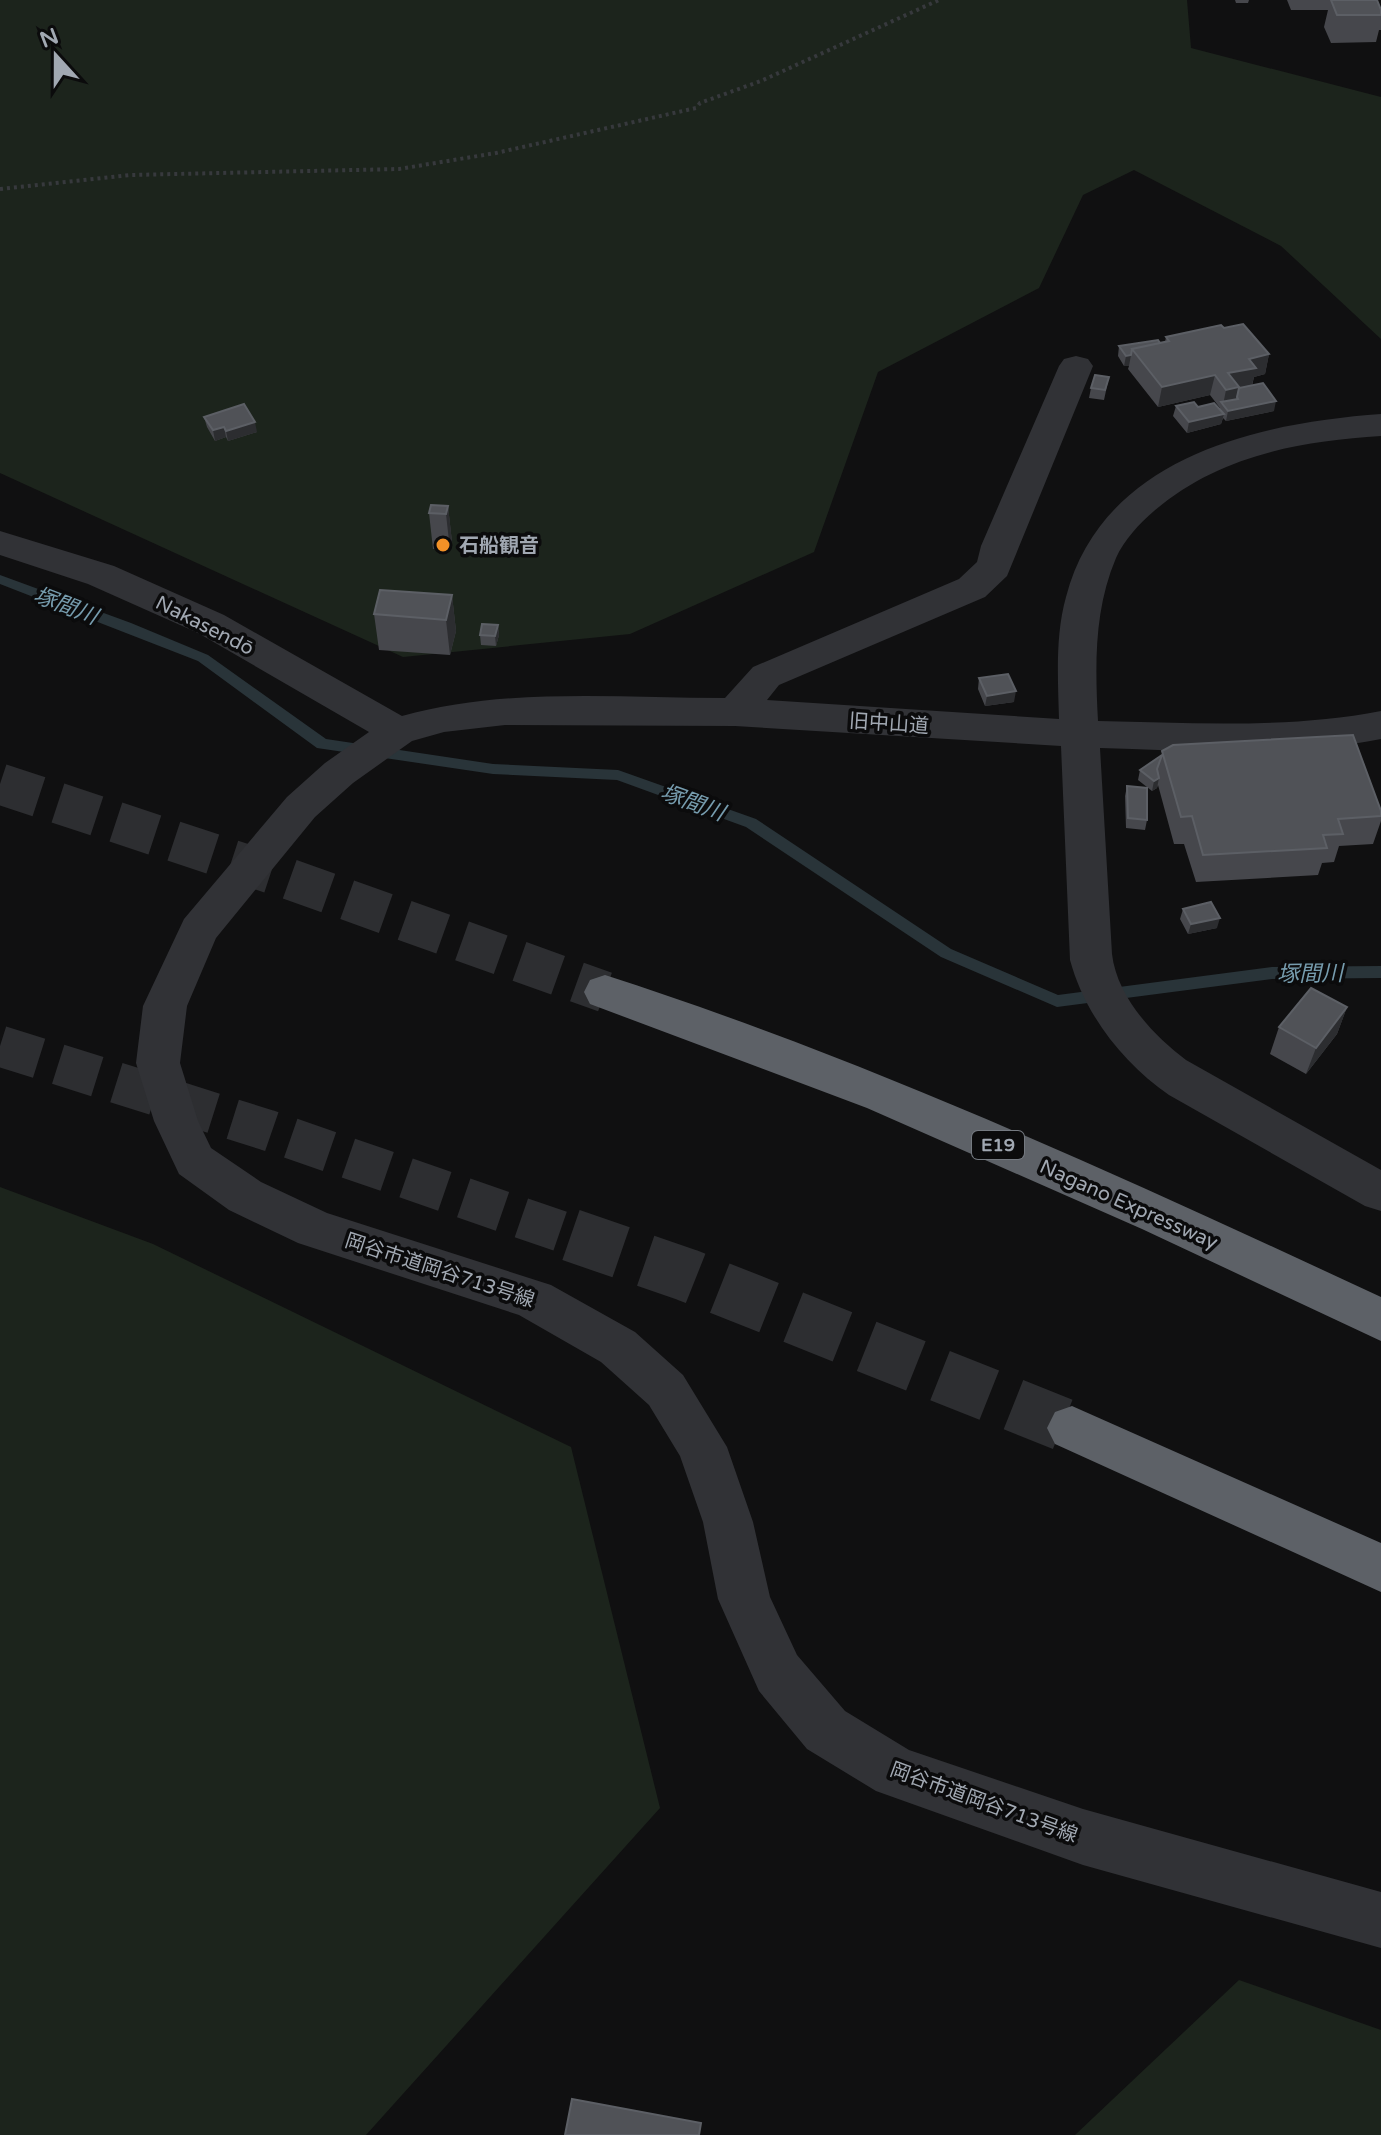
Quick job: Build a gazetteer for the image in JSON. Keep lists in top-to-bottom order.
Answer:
{
  "streets": {
    "highway": ["E19", "Nagano Expressway"],
    "street": ["Nakasendō", "旧中山道", "岡谷市道岡谷713号線"]
  },
  "crossings": [
    ["Nakasendō", "旧中山道"],
    ["Nakasendō", "岡谷市道岡谷713号線"],
    ["旧中山道", "岡谷市道岡谷713号線"]
  ],
  "water": ["塚間川"],
  "places": ["石船観音"],
  "north": "top"
}
